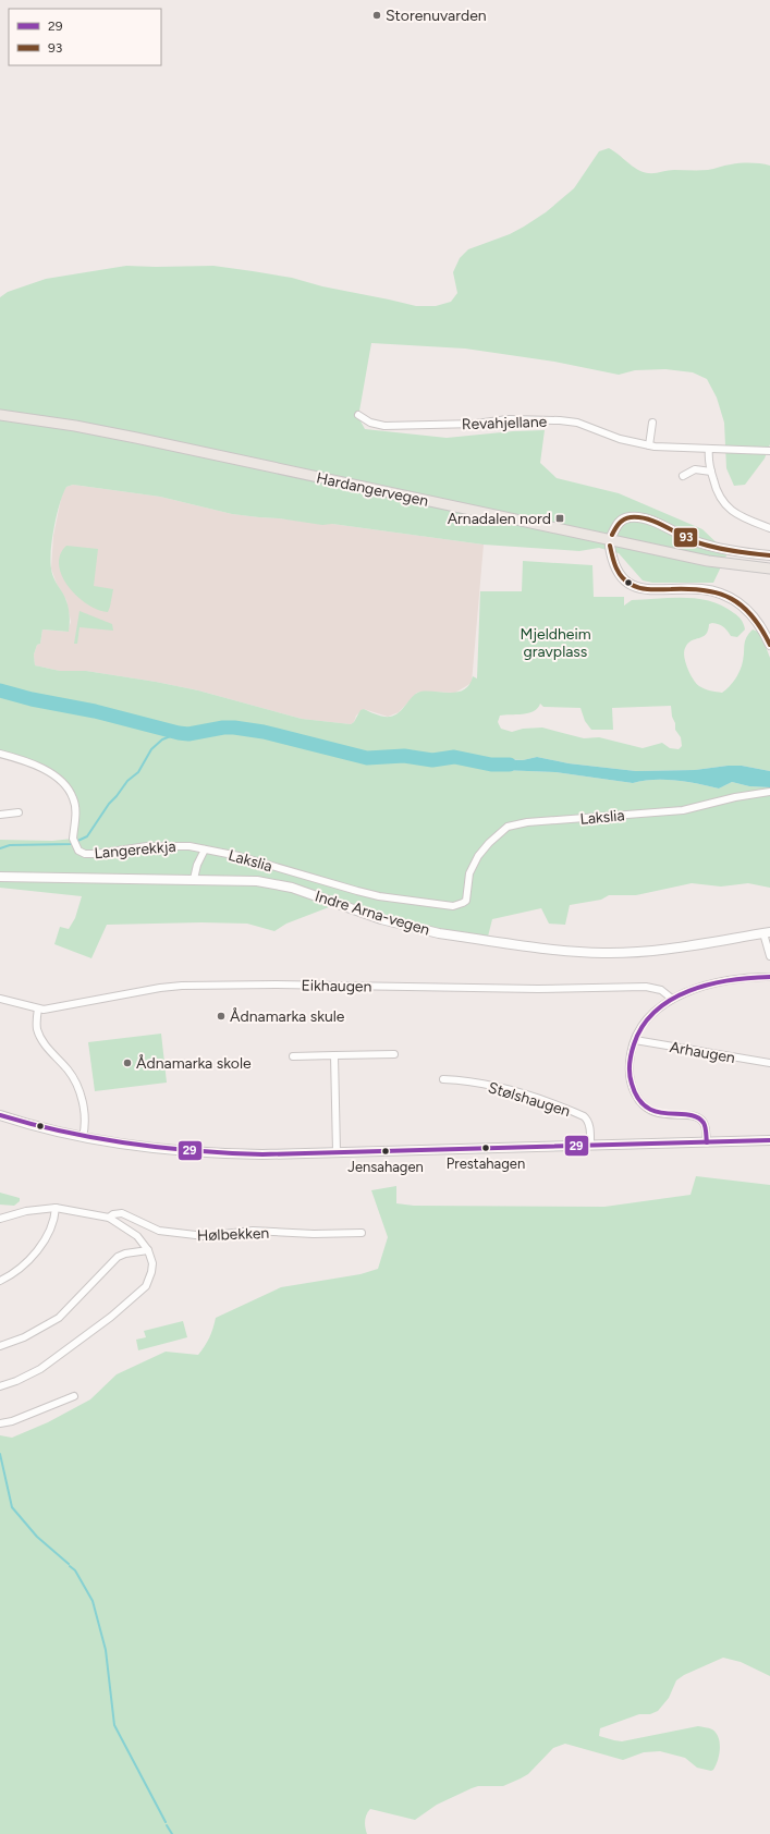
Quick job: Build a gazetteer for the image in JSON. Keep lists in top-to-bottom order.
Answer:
{
  "streets": {
    "main road": ["Hardangervegen", "Indre Arna-vegen"],
    "street": [
      "Revahjellane",
      "Lakslia",
      "Langerekkja",
      "Eikhaugen",
      "Arhaugen",
      "Stølshaugen",
      "Hølbekken"
    ]
  },
  "crossings": [
    ["Lakslia", "Langerekkja"]
  ],
  "parks": ["Mjeldheim gravplass"],
  "places": {
    "other": [
      "Storenuvarden",
      "Ådnamarka skule",
      "Ådnamarka skole",
      "Prestahagen",
      "Jensahagen"
    ],
    "transit": ["Arnadalen nord"]
  },
  "lines": ["transit line 93", "transit line 29"],
  "legend": ["29", "93"]
}
